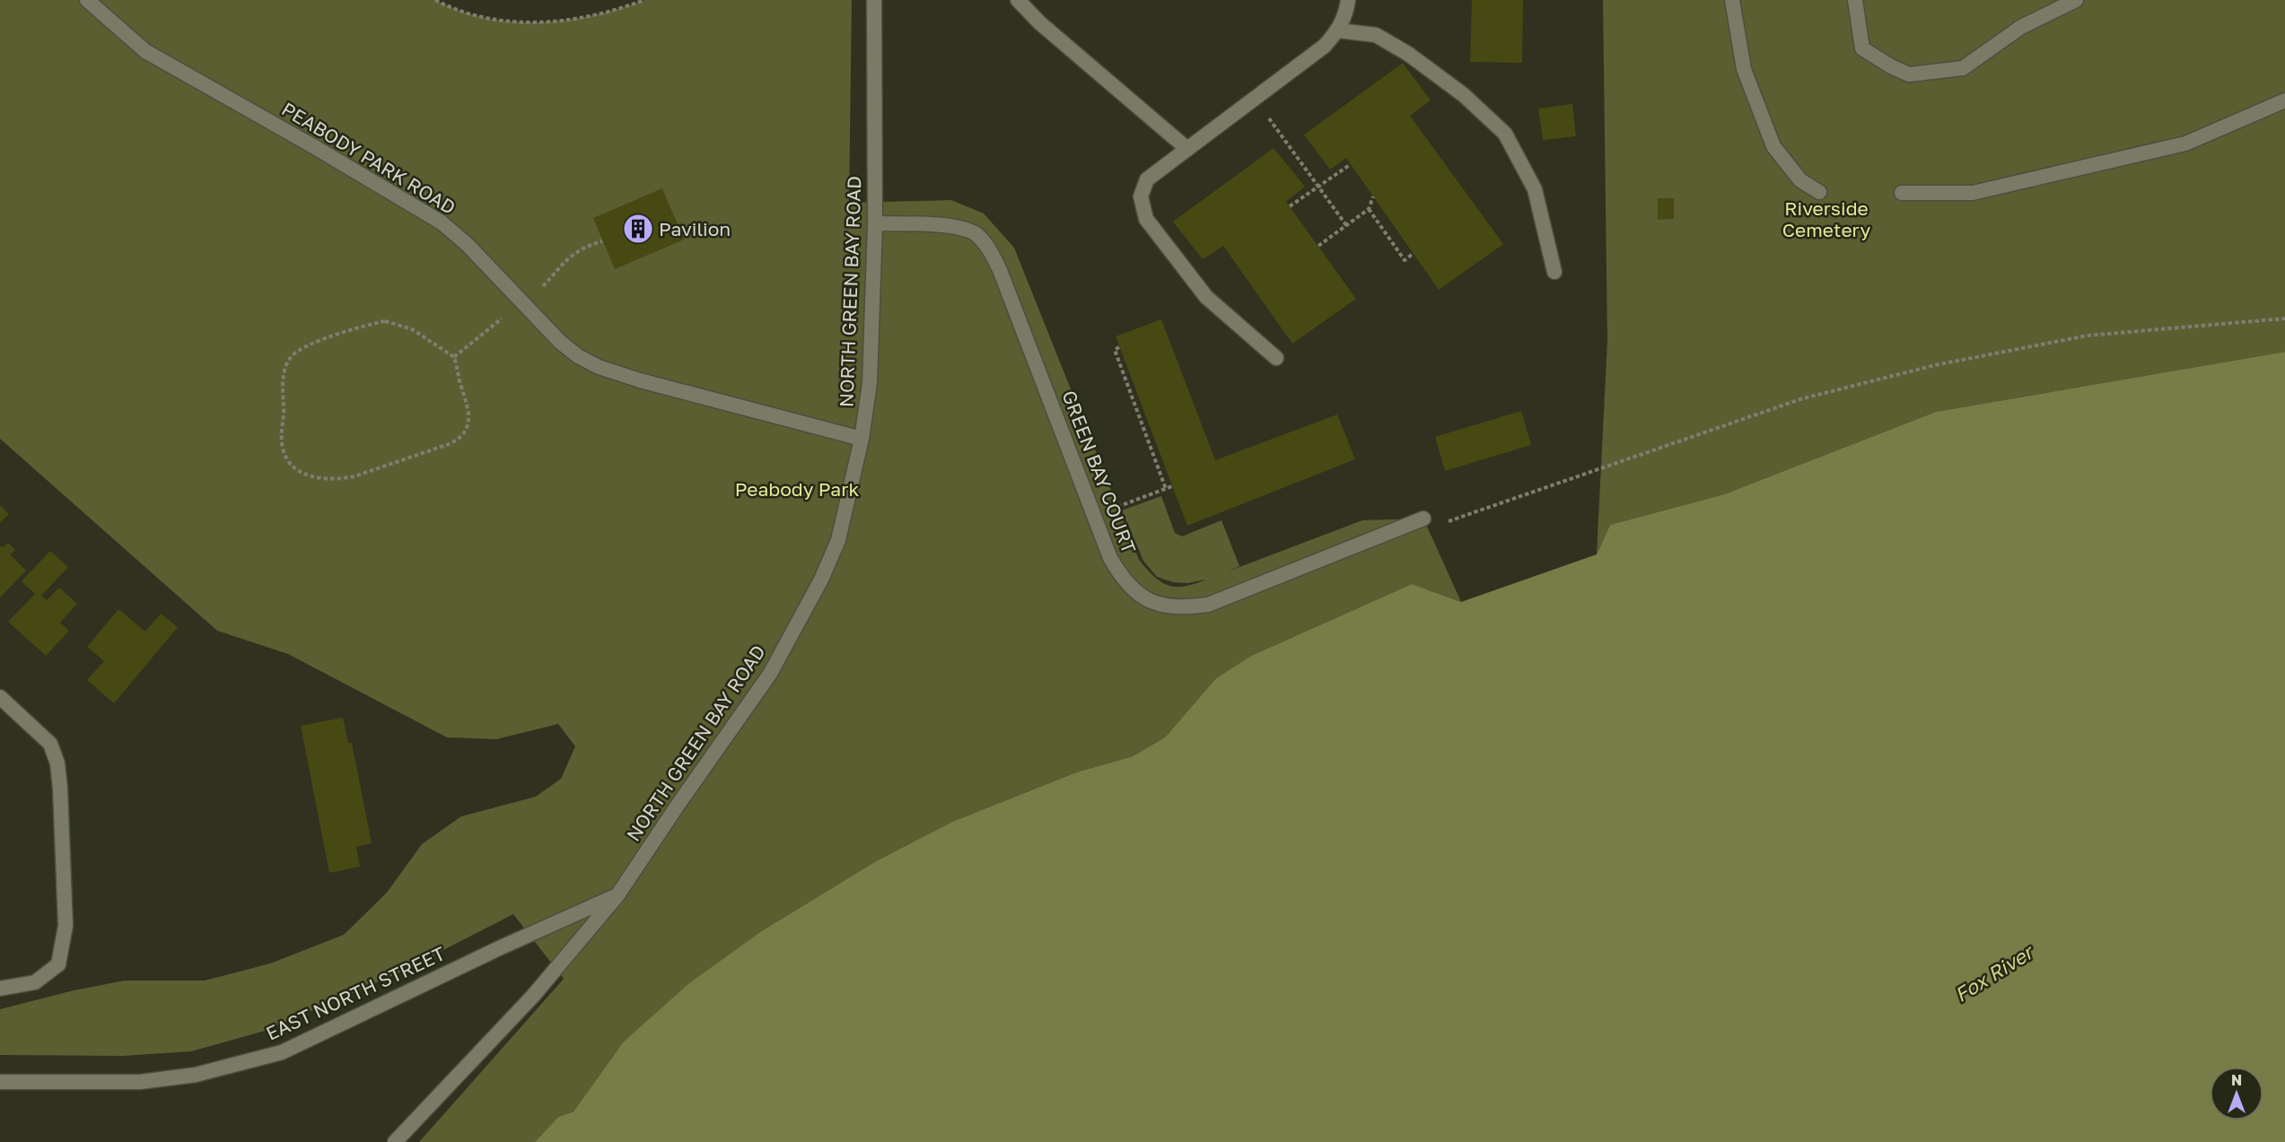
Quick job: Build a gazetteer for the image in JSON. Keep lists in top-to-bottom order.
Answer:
{
  "streets": {
    "street": [
      "PEABODY PARK ROAD",
      "NORTH GREEN BAY ROAD",
      "GREEN BAY COURT",
      "EAST NORTH STREET"
    ]
  },
  "crossings": [
    ["PEABODY PARK ROAD", "NORTH GREEN BAY ROAD"],
    ["NORTH GREEN BAY ROAD", "GREEN BAY COURT"],
    ["NORTH GREEN BAY ROAD", "EAST NORTH STREET"]
  ],
  "water": ["Fox River"],
  "parks": ["Riverside Cemetery", "Peabody Park"],
  "places": {
    "building": ["Pavilion"]
  },
  "north": "top"
}
